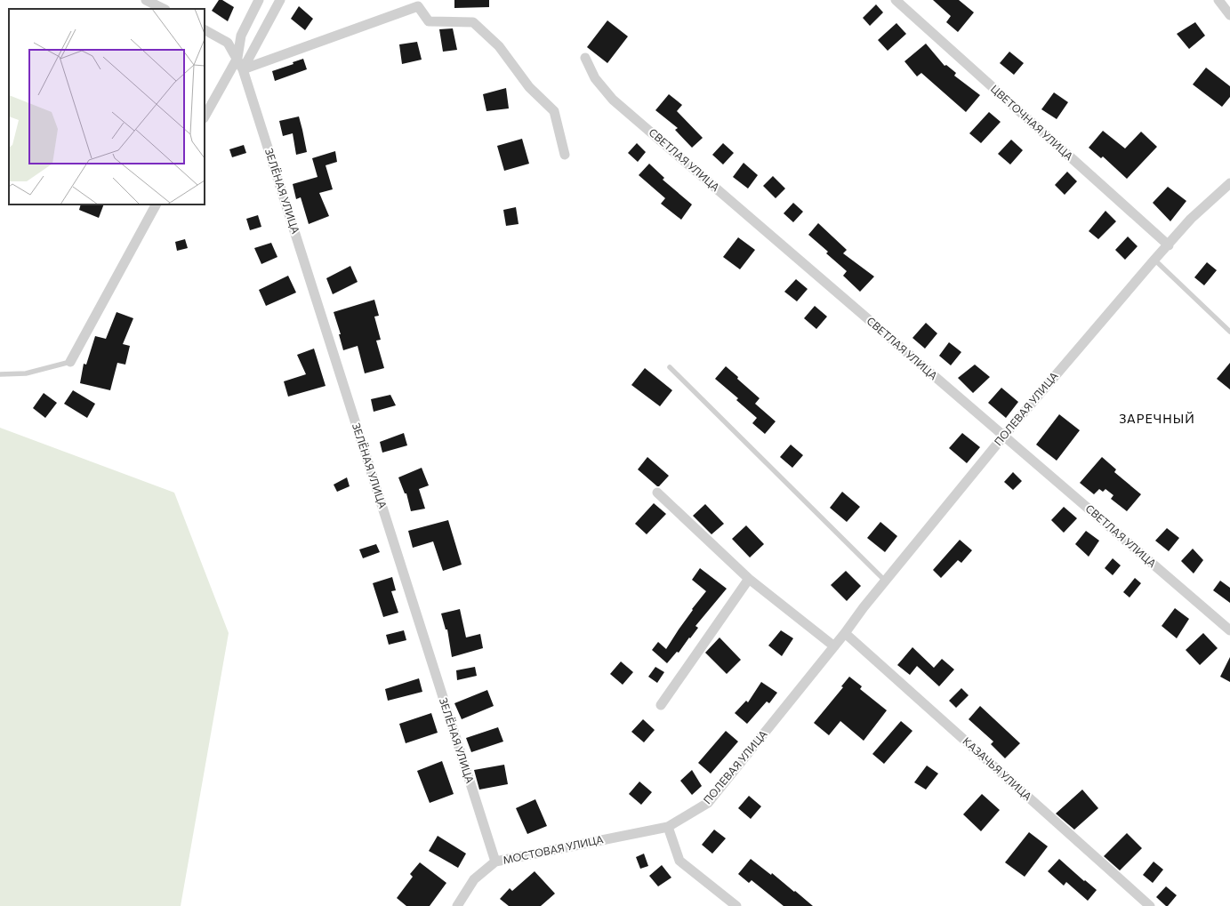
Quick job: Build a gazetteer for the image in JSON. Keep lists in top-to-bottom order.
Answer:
{
  "streets": {
    "street": [
      "ЦВЕТОЧНАЯ УЛИЦА",
      "СВЕТЛАЯ УЛИЦА",
      "ЗЕЛЁНАЯ УЛИЦА",
      "ПОЛЕВАЯ УЛИЦА",
      "КАЗАЧЬЯ УЛИЦА",
      "МОСТОВАЯ УЛИЦА"
    ]
  },
  "crossings": [
    ["ЦВЕТОЧНАЯ УЛИЦА", "ПОЛЕВАЯ УЛИЦА"],
    ["СВЕТЛАЯ УЛИЦА", "ПОЛЕВАЯ УЛИЦА"],
    ["ЗЕЛЁНАЯ УЛИЦА", "МОСТОВАЯ УЛИЦА"],
    ["ПОЛЕВАЯ УЛИЦА", "КАЗАЧЬЯ УЛИЦА"],
    ["ПОЛЕВАЯ УЛИЦА", "МОСТОВАЯ УЛИЦА"]
  ],
  "districts": ["ЗАРЕЧНЫЙ"]
}
